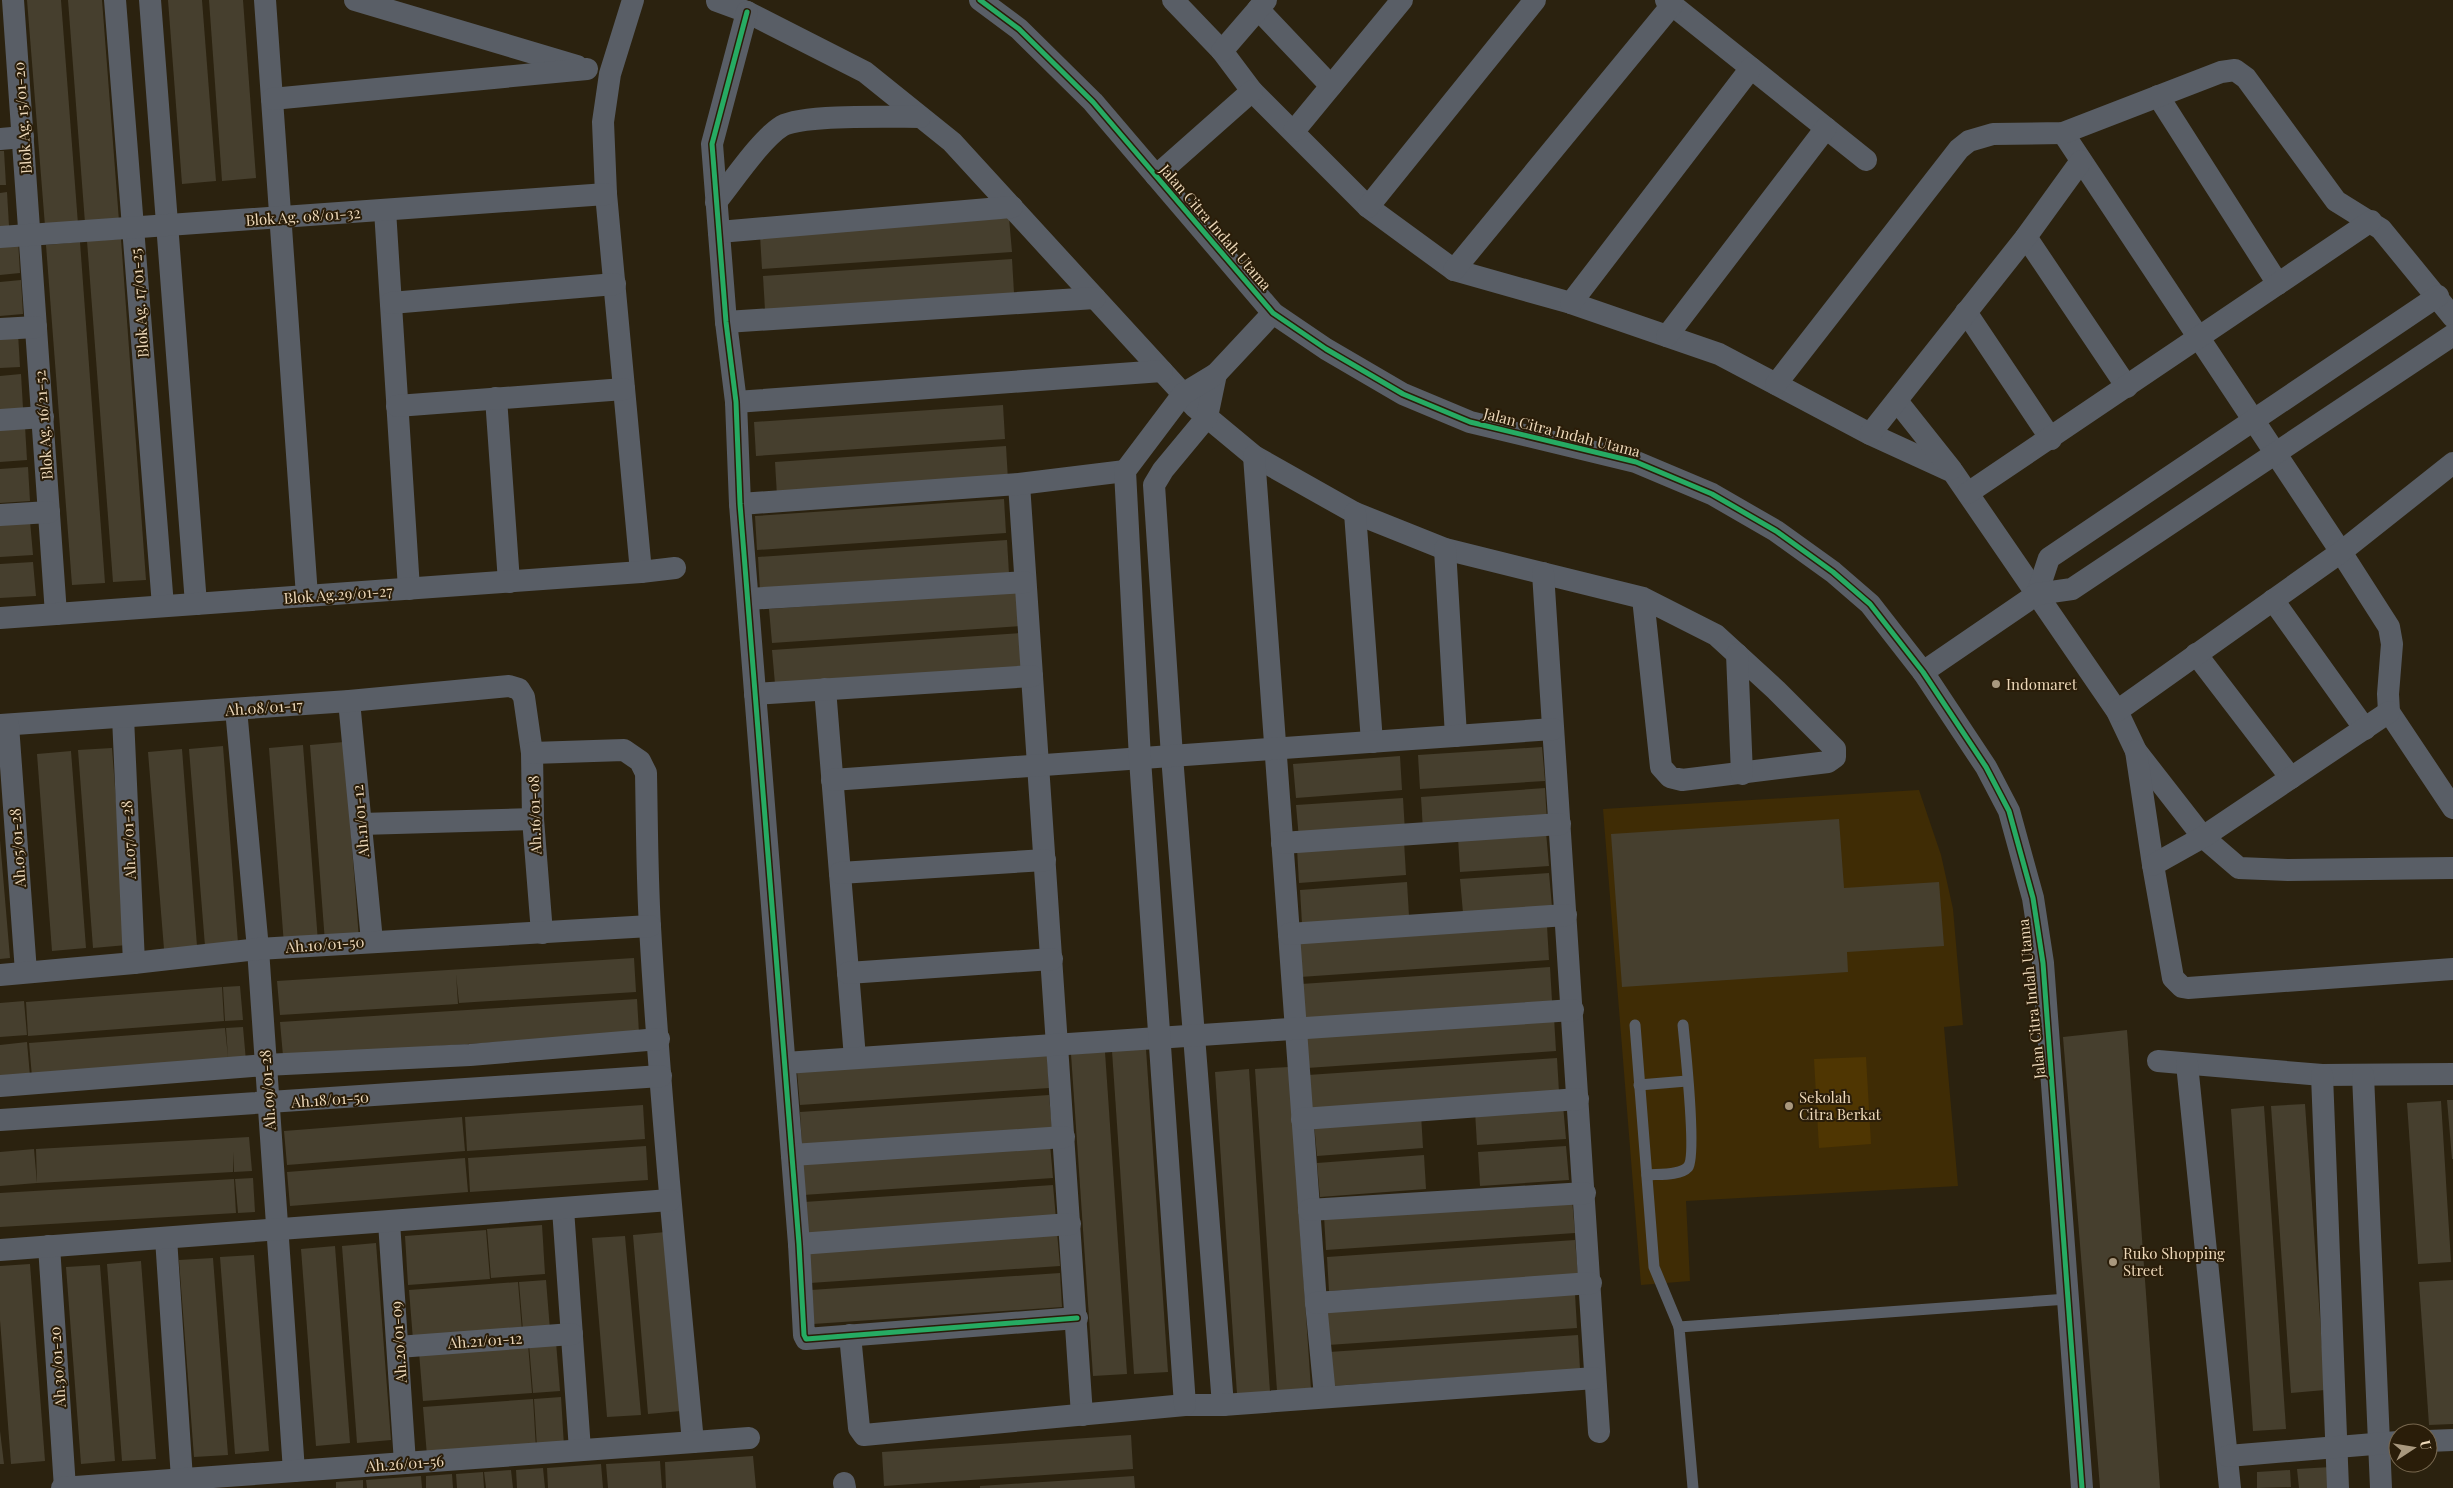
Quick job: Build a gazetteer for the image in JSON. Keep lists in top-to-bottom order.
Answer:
{
  "streets": {
    "street": [
      "Blok Ag. 15/01-20",
      "Blok Ag. 08/01-32",
      "Jalan Citra Indah Utama",
      "Blok Ag. 17/01-25",
      "Blok Ag. 16/21-52",
      "Blok Ag.29/01-27",
      "Ah.08/01-17",
      "Ah.16/01-08",
      "Ah.11/01-12",
      "Ah.07/01-28",
      "Ah.05/01-28",
      "Ah.10/01-50",
      "Ah.09/01-28",
      "Ah.18/01-50",
      "Ah.21/01-12",
      "Ah.20/01-09",
      "Ah.30/01-20",
      "Ah.26/01-56"
    ]
  },
  "crossings": [
    ["Blok Ag. 15/01-20", "Blok Ag. 08/01-32"],
    ["Blok Ag. 15/01-20", "Blok Ag. 16/21-52"],
    ["Blok Ag. 08/01-32", "Blok Ag. 17/01-25"],
    ["Blok Ag. 08/01-32", "Blok Ag. 16/21-52"],
    ["Blok Ag. 17/01-25", "Blok Ag.29/01-27"],
    ["Blok Ag. 16/21-52", "Blok Ag.29/01-27"],
    ["Ah.08/01-17", "Ah.16/01-08"],
    ["Ah.08/01-17", "Ah.11/01-12"],
    ["Ah.08/01-17", "Ah.07/01-28"],
    ["Ah.08/01-17", "Ah.05/01-28"],
    ["Ah.08/01-17", "Ah.09/01-28"],
    ["Ah.16/01-08", "Ah.10/01-50"],
    ["Ah.11/01-12", "Ah.10/01-50"],
    ["Ah.07/01-28", "Ah.10/01-50"],
    ["Ah.05/01-28", "Ah.10/01-50"],
    ["Ah.10/01-50", "Ah.09/01-28"],
    ["Ah.09/01-28", "Ah.18/01-50"],
    ["Ah.09/01-28", "Ah.26/01-56"],
    ["Ah.21/01-12", "Ah.20/01-09"],
    ["Ah.20/01-09", "Ah.26/01-56"],
    ["Ah.30/01-20", "Ah.26/01-56"]
  ],
  "places": ["Indomaret", "Sekolah Citra Berkat", "Ruko Shopping Street"],
  "north": "right"
}
